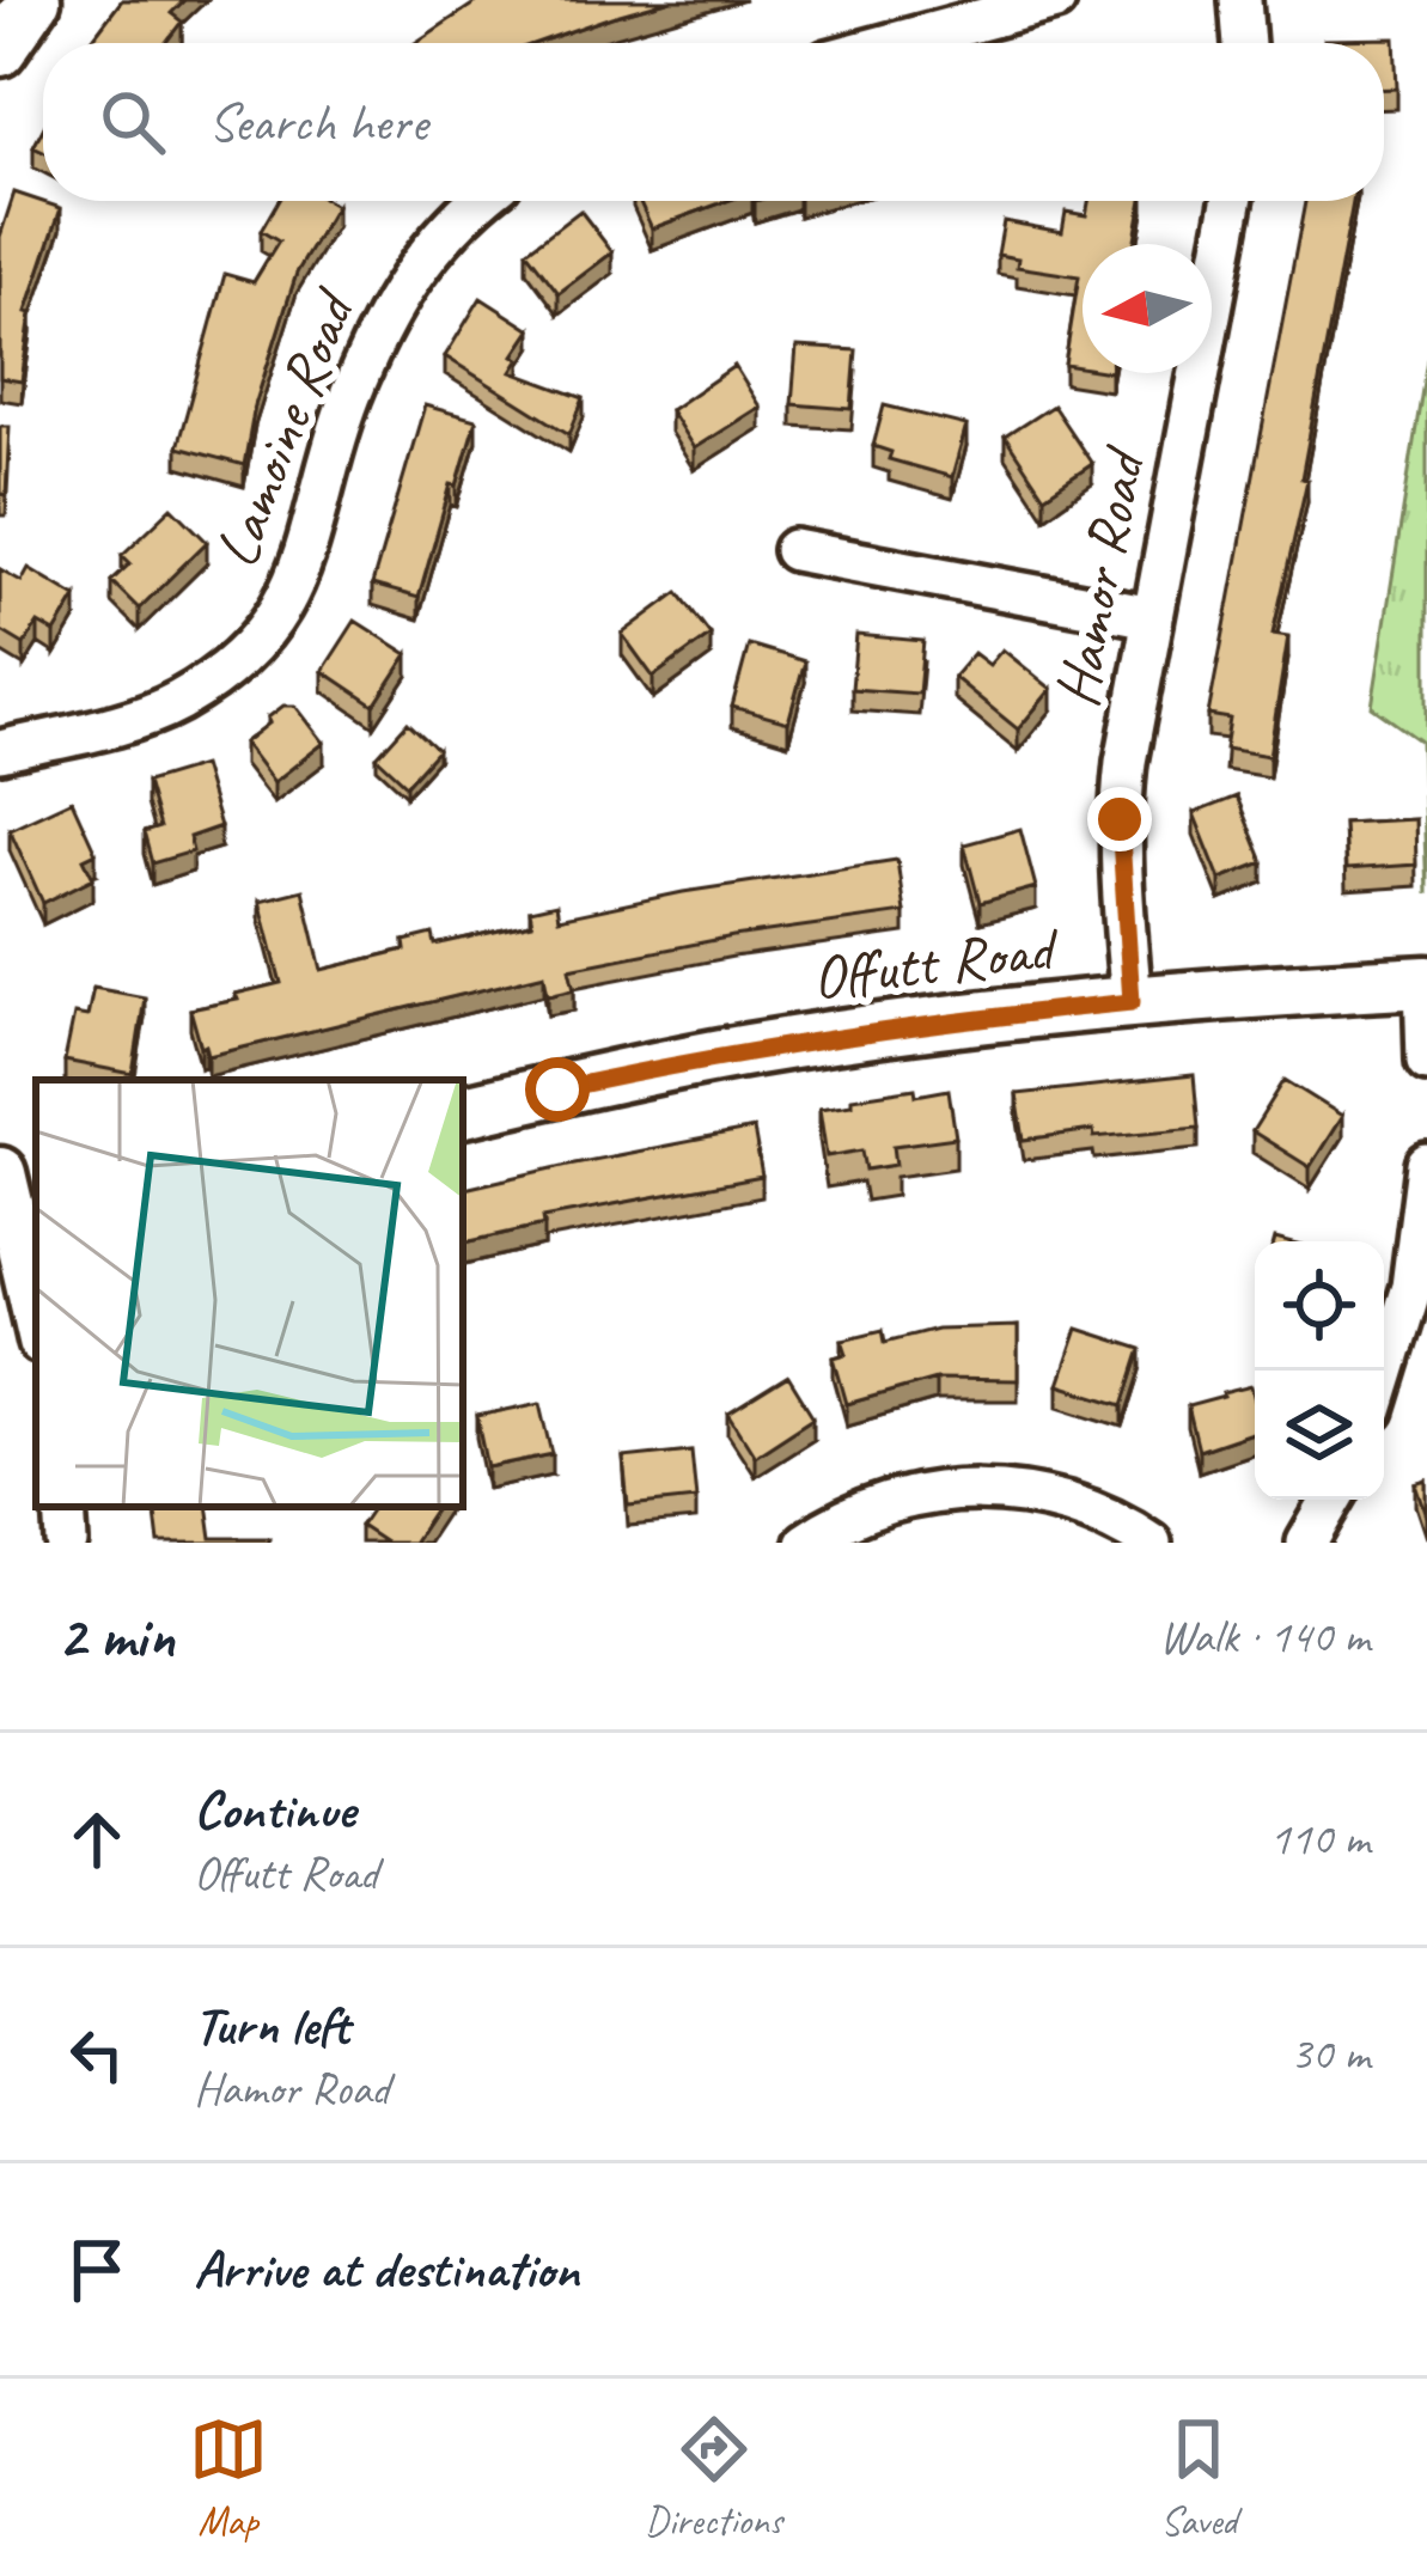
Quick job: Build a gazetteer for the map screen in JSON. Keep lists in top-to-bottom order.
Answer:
{
  "streets": {
    "street": ["Lamoine Road", "Hamor Road", "Offutt Road"]
  },
  "crossings": [
    ["Hamor Road", "Offutt Road"]
  ],
  "north": "left",
  "page": {
    "search": "Search here",
    "heading": ["2 min", "Walk · 140 m"],
    "list": [
      ["Continue", "Offutt Road", "110 m"],
      ["Turn left", "Hamor Road", "30 m"],
      "Arrive at destination"
    ],
    "nav": ["Map", "Directions", "Saved"]
  }
}
